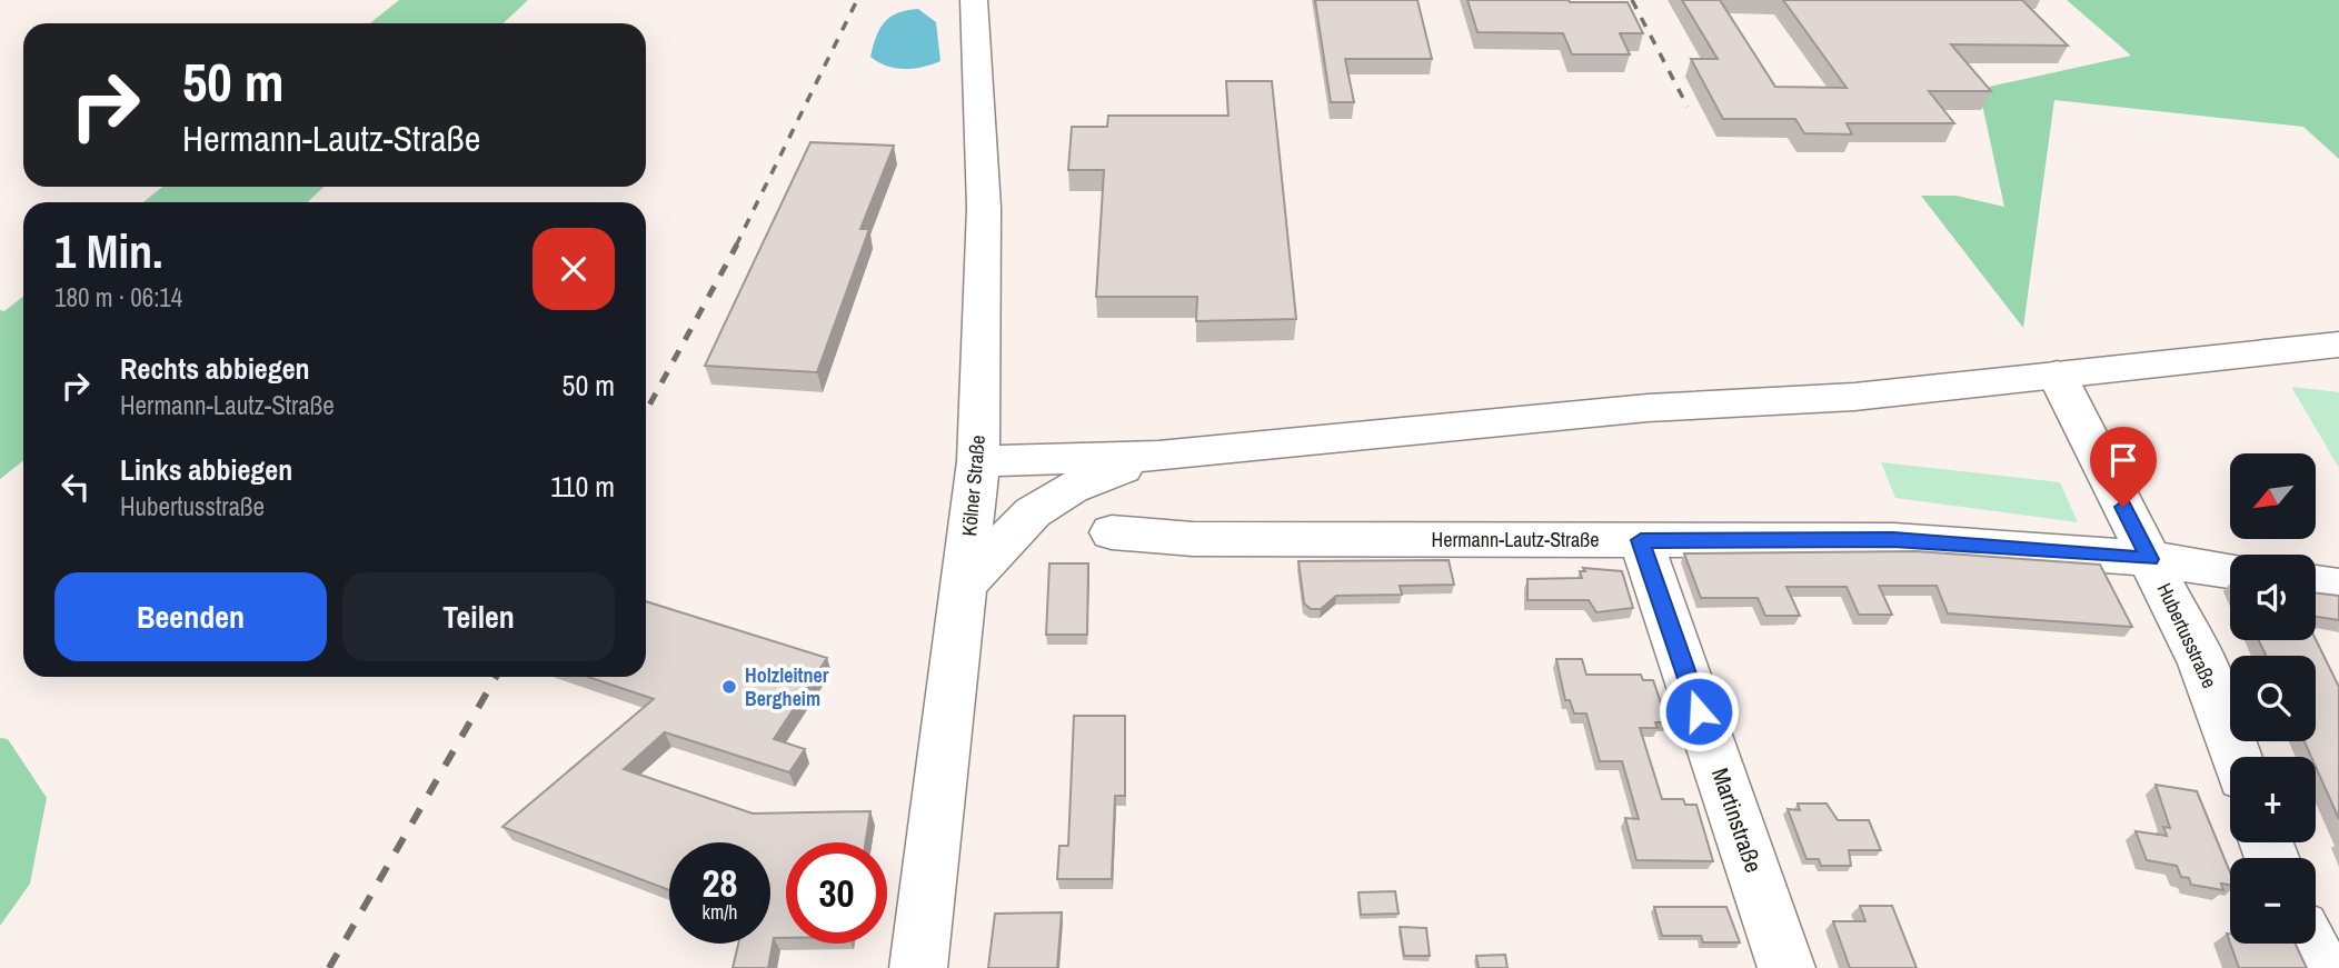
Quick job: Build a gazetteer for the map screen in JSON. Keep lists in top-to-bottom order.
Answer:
{
  "streets": {
    "main road": [
      "Kölner Straße",
      "Hermann-Lautz-Straße",
      "Hubertusstraße",
      "Martinstraße"
    ]
  },
  "crossings": [
    ["Hermann-Lautz-Straße", "Hubertusstraße"],
    ["Hermann-Lautz-Straße", "Martinstraße"]
  ],
  "places": ["Holzleitner Bergheim"],
  "north": "bottom left",
  "page": {
    "turn": ["50 m", "Hermann-Lautz-Straße"],
    "heading": ["1 Min.", "180 m · 06:14"],
    "list": [
      {
        "name": "Rechts abbiegen",
        "note": "Hermann-Lautz-Straße",
        "value": "50 m"
      },
      {
        "name": "Links abbiegen",
        "note": "Hubertusstraße",
        "value": "110 m"
      }
    ],
    "map_buttons": ["+", "−"],
    "buttons": ["Beenden", "Teilen"],
    "speed": "28 km/h",
    "limit": "30"
  }
}
